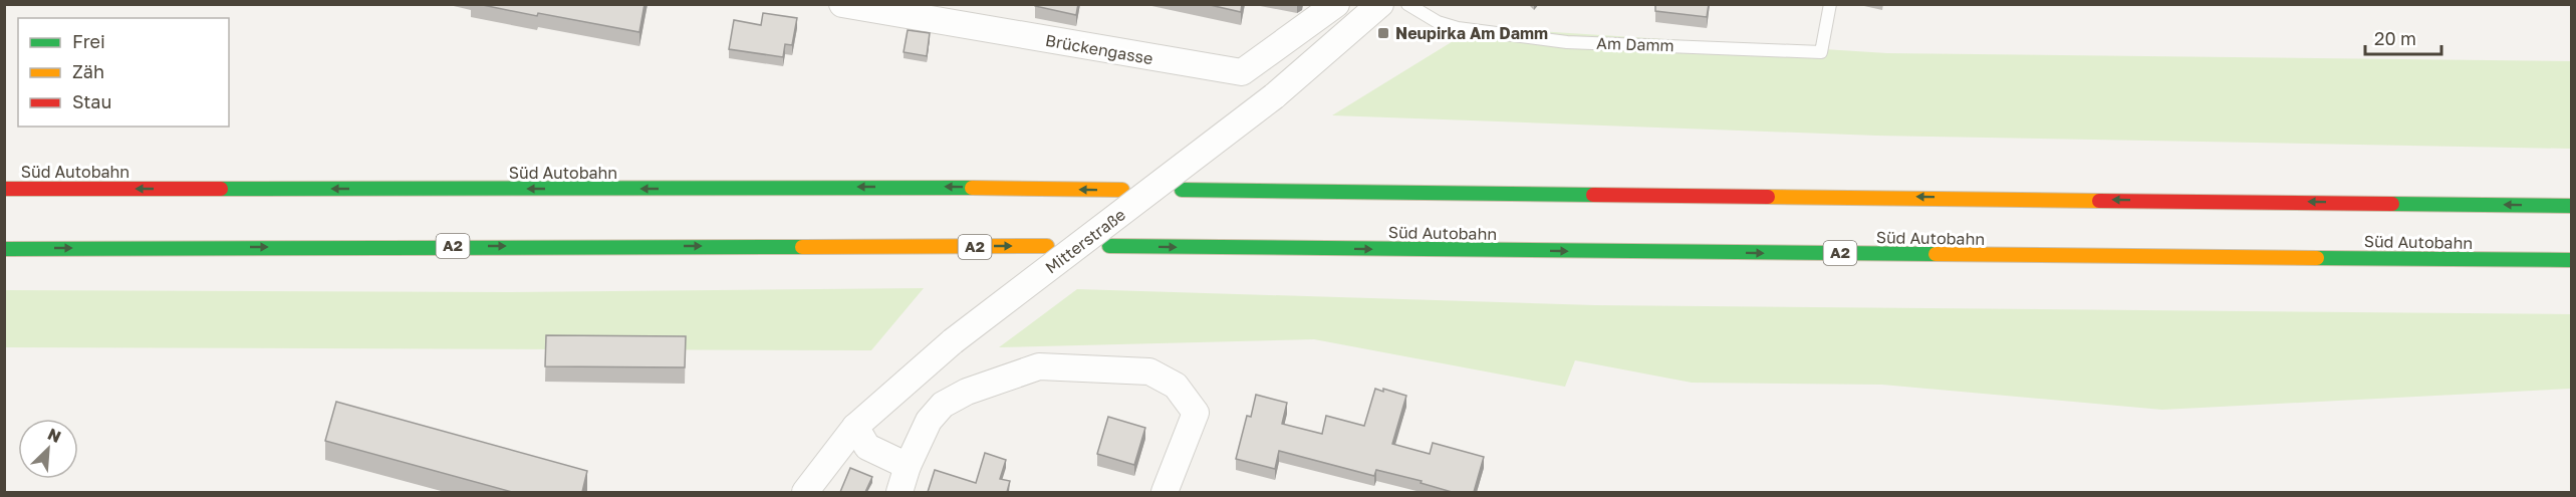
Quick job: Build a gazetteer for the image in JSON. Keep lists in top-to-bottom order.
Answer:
{
  "streets": {
    "highway": ["Süd Autobahn", "A2"],
    "street": ["Brückengasse", "Mitterstraße"],
    "lane": ["Am Damm"]
  },
  "places": {
    "transit": ["Neupirka Am Damm"]
  },
  "legend": ["Frei", "Zäh", "Stau"],
  "scale_bar": "20 m",
  "north": "top right"
}
